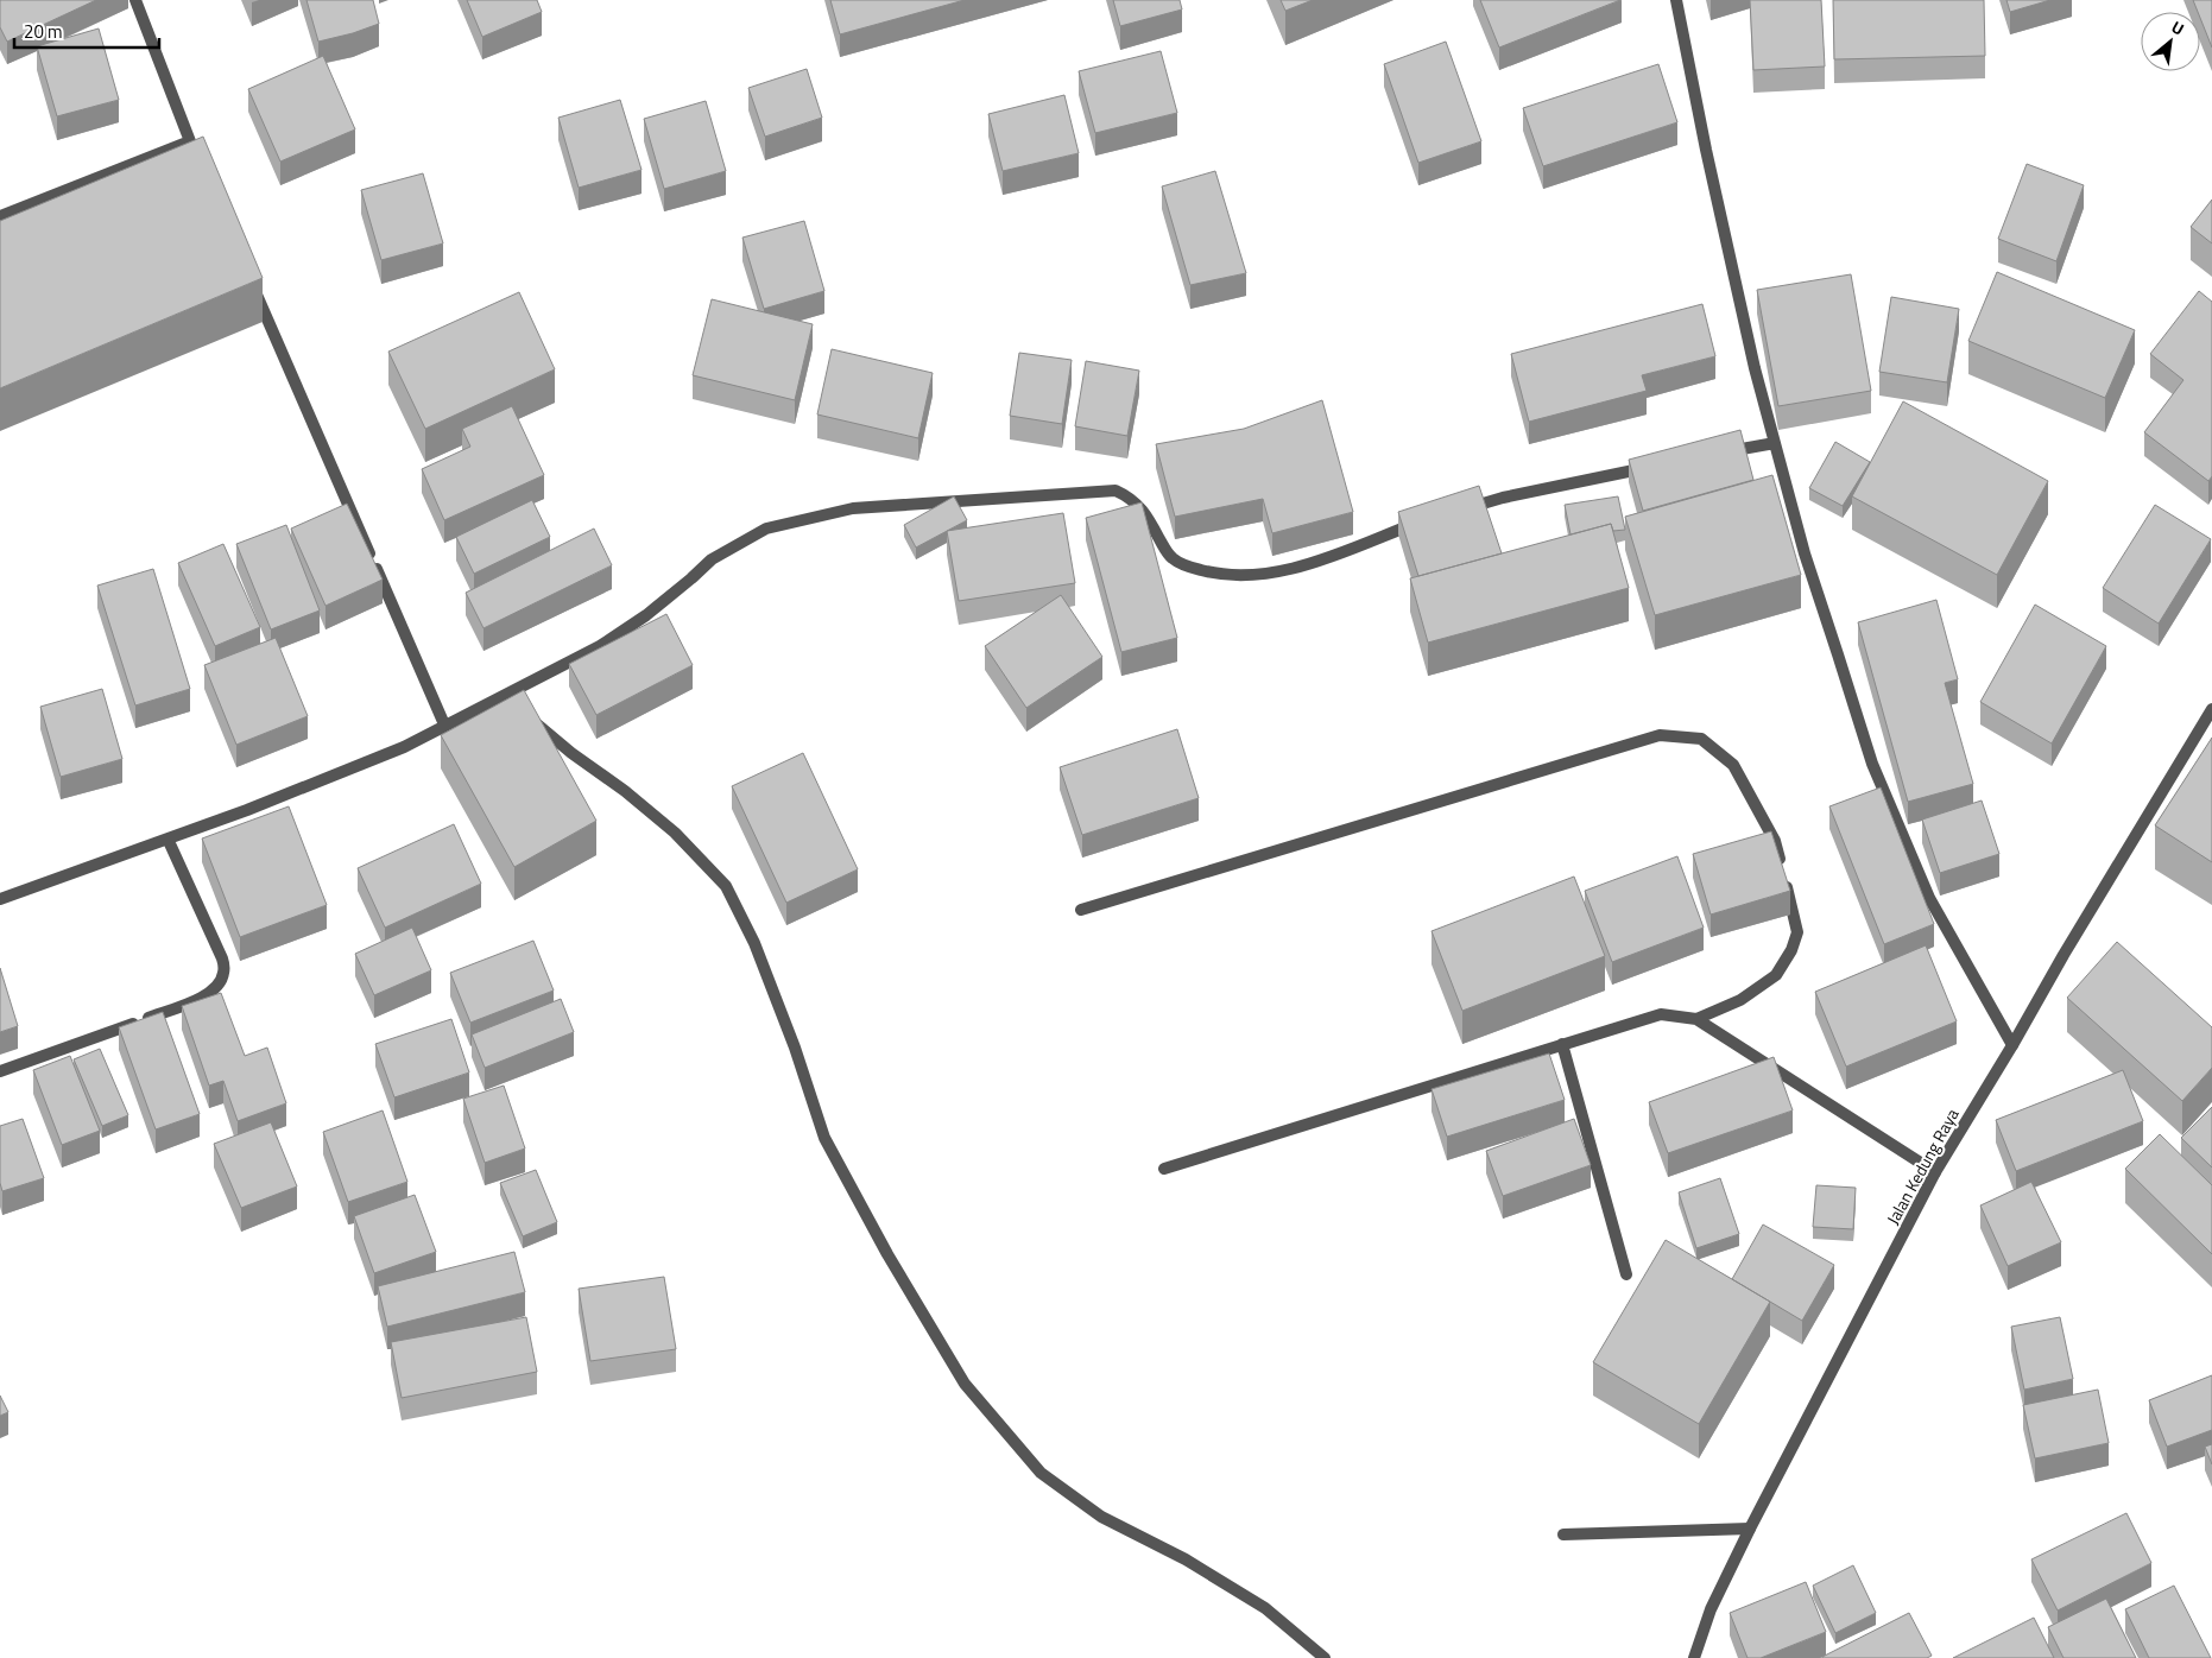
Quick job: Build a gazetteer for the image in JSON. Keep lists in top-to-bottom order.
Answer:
{
  "streets": {
    "street": ["Jalan Kedung Raya"]
  },
  "scale_bar": "20 m",
  "north": "top right"
}
